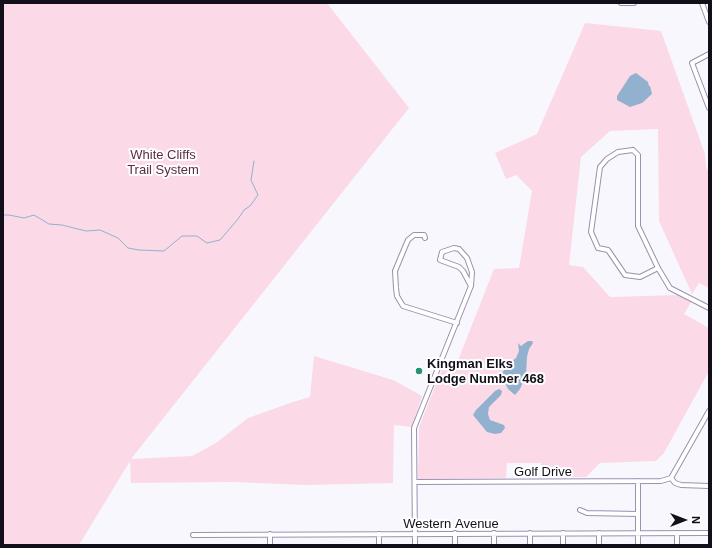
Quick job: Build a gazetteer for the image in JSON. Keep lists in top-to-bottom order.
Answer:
{
  "streets": {
    "street": ["Golf Drive", "Western Avenue"]
  },
  "parks": ["White Cliffs Trail System"],
  "places": ["Kingman Elks Lodge Number 468"],
  "north": "right"
}
